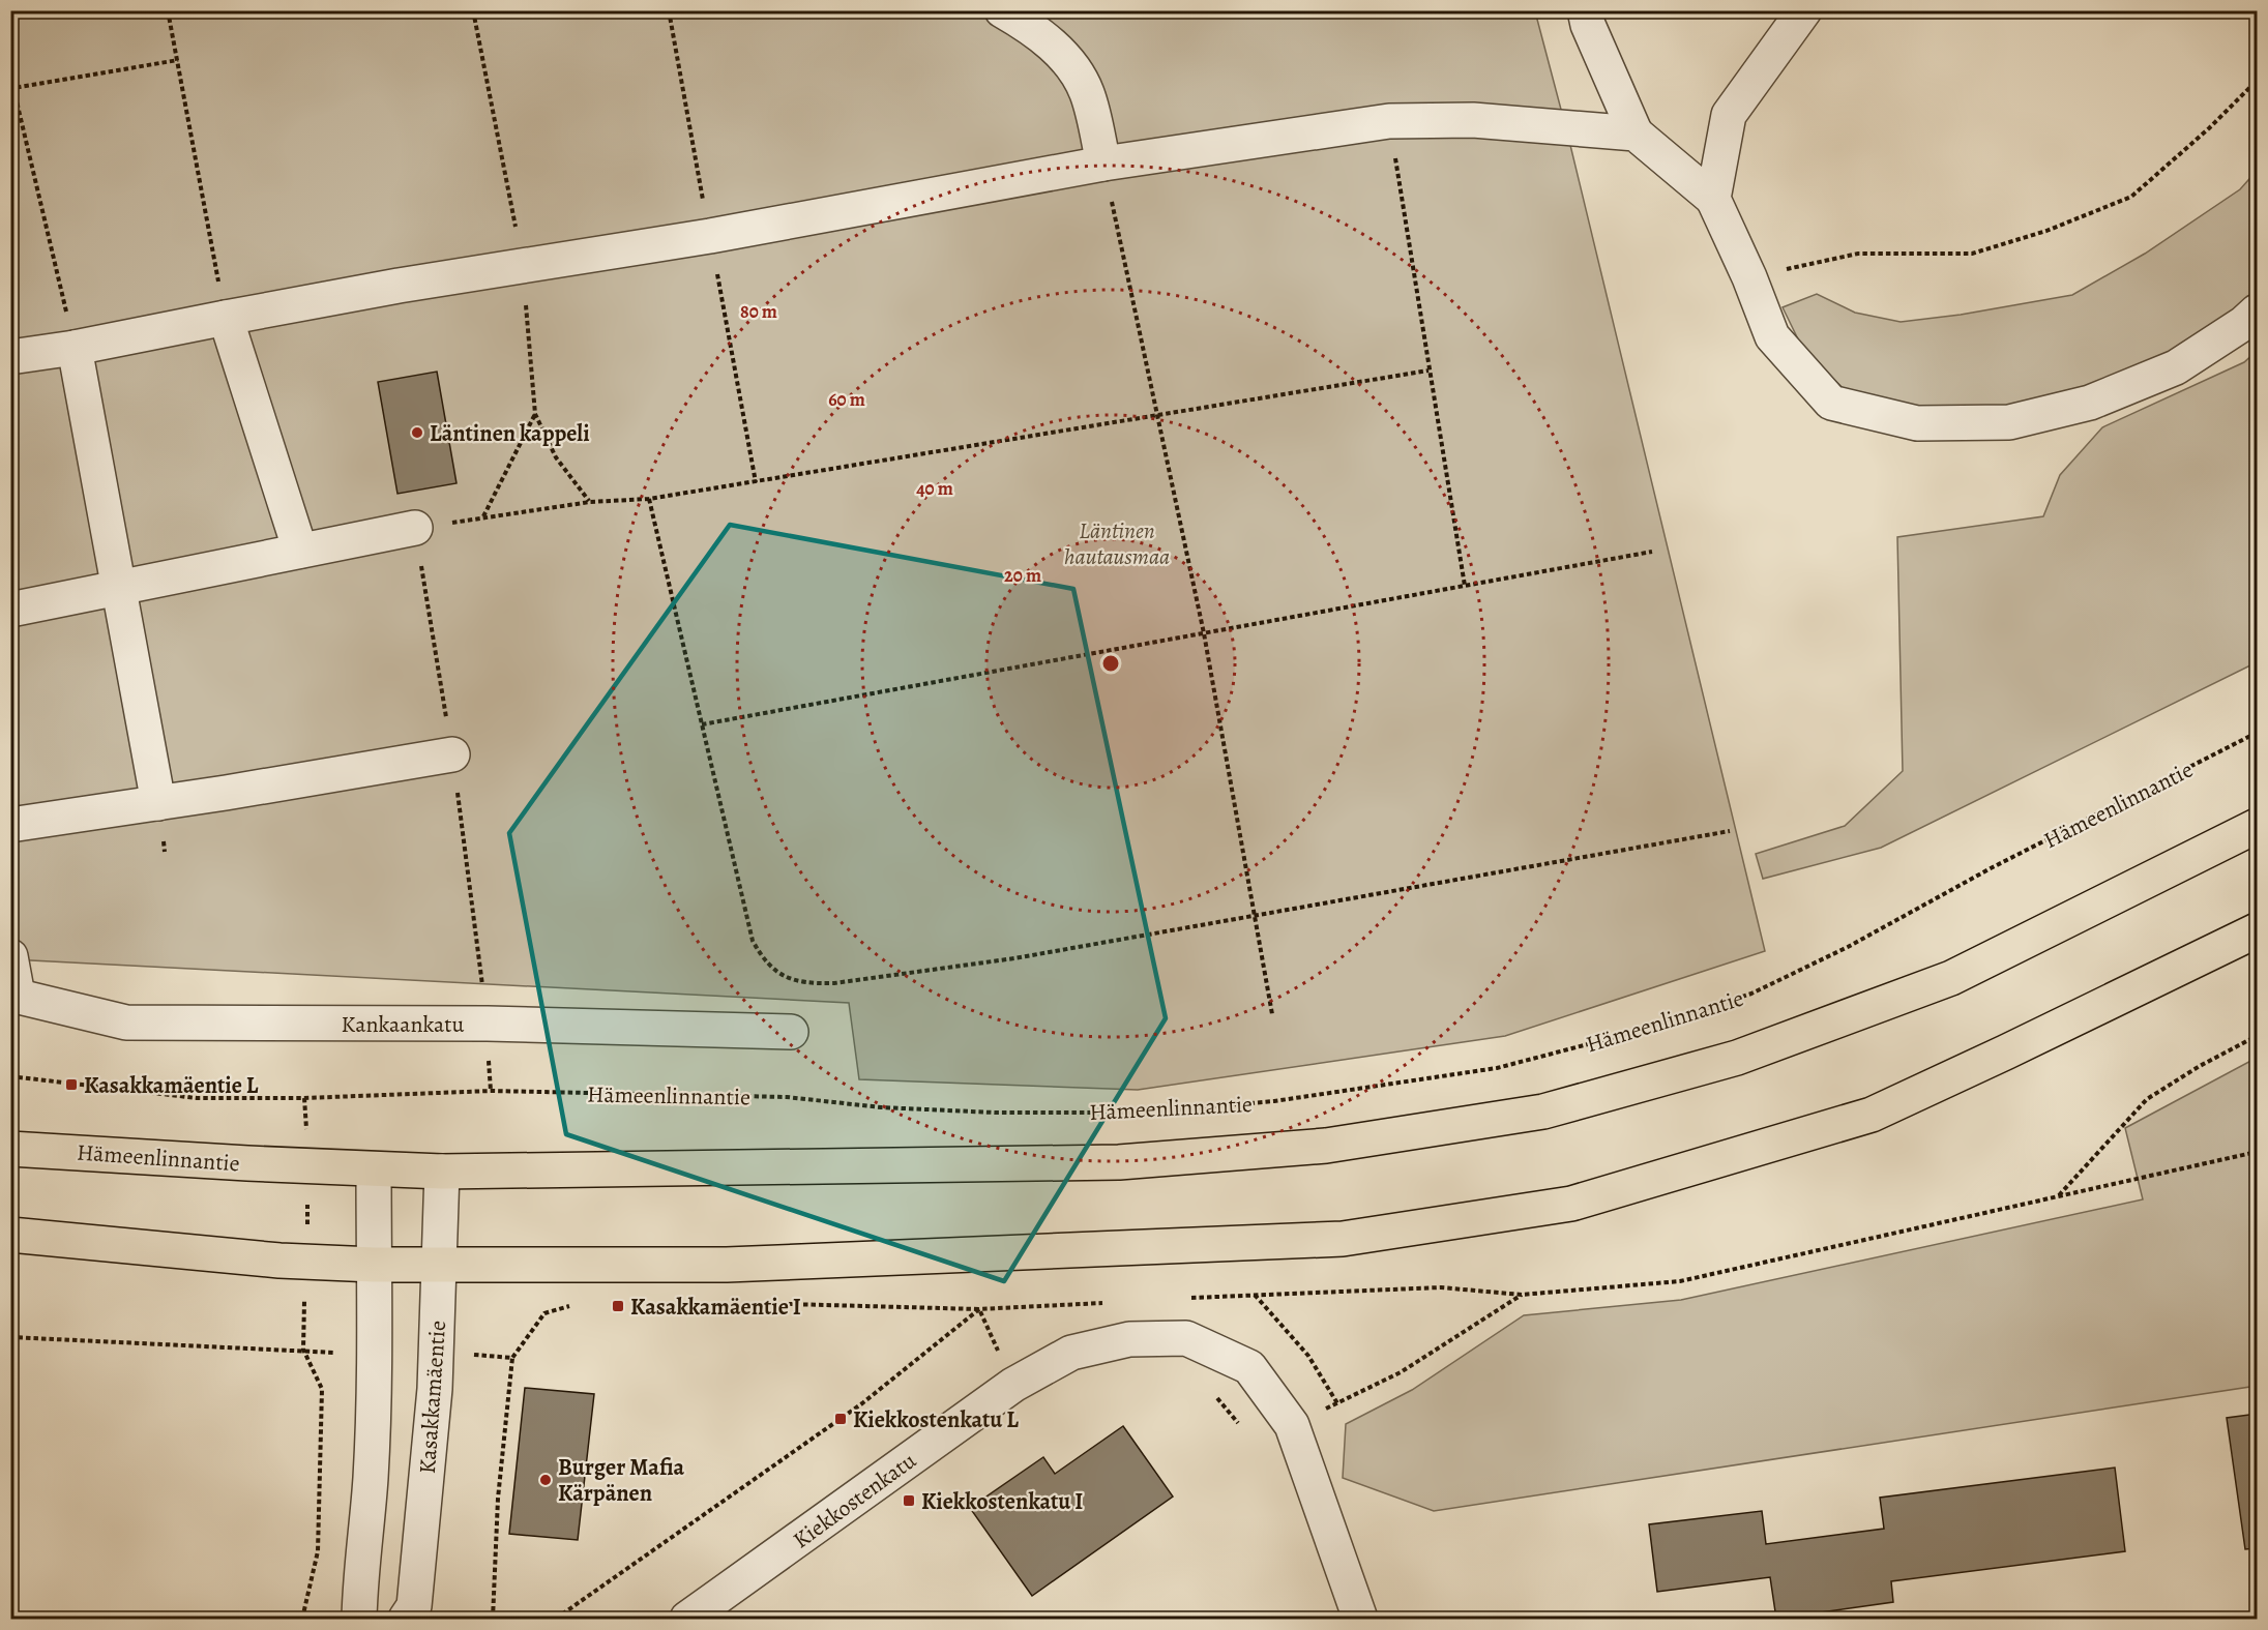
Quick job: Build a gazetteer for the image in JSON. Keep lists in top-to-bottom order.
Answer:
{
  "streets": {
    "main road": ["Hämeenlinnantie"],
    "street": ["Kankaankatu", "Kasakkamäentie", "Kiekkostenkatu"]
  },
  "crossings": [
    ["Hämeenlinnantie", "Kasakkamäentie"]
  ],
  "parks": ["Läntinen hautausmaa"],
  "places": {
    "other": ["Läntinen kappeli", "Burger Mafia Kärpänen"],
    "transit": [
      "Kasakkamäentie L",
      "Kasakkamäentie I",
      "Kiekkostenkatu L",
      "Kiekkostenkatu I"
    ]
  },
  "rings": [
    "80 m",
    "60 m",
    "40 m",
    "20 m"
  ]
}
